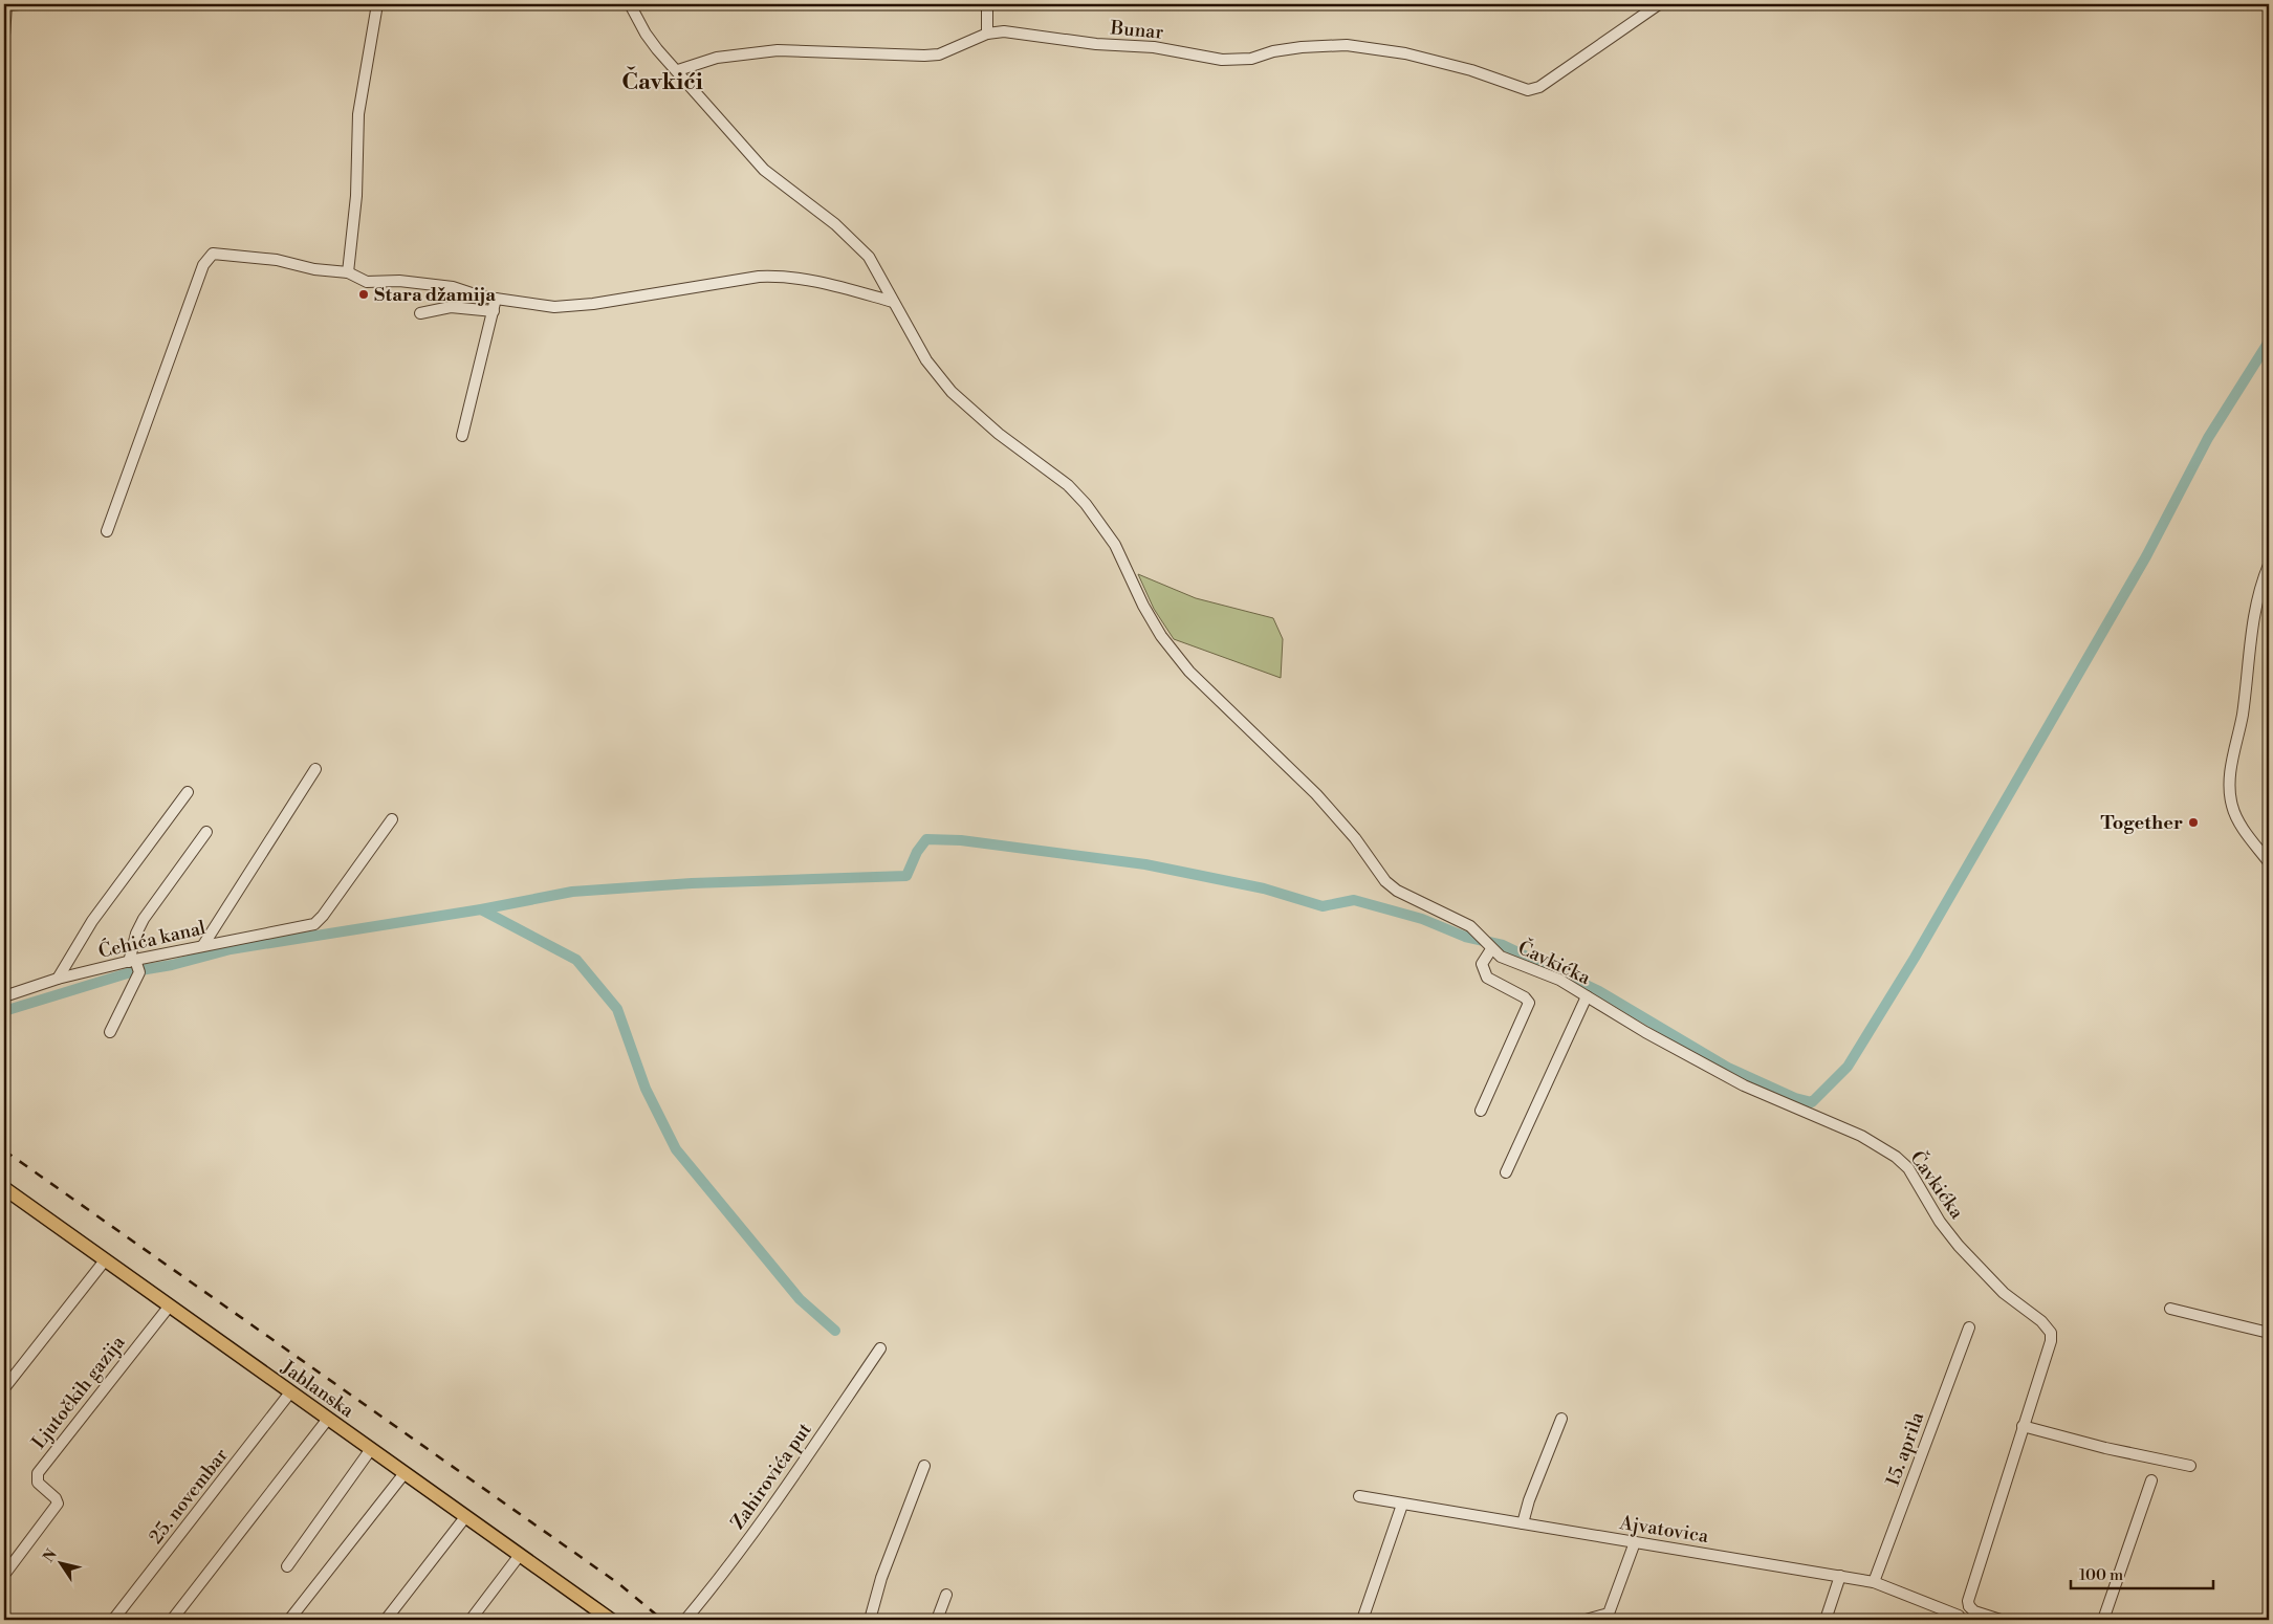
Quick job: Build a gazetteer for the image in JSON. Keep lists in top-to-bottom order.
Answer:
{
  "streets": {
    "main road": ["Jablanska"],
    "street": [
      "Bunar",
      "Ćehića kanal",
      "Čavkićka",
      "Ljutočkih gazija",
      "15. aprila",
      "Zahirovića put",
      "25. novembar",
      "Ajvatovica"
    ]
  },
  "crossings": [
    ["Jablanska", "Ljutočkih gazija"],
    ["Jablanska", "25. novembar"],
    ["15. aprila", "Ajvatovica"]
  ],
  "districts": ["Čavkići"],
  "places": ["Stara džamija", "Together"],
  "scale_bar": "100 m",
  "north": "top left"
}
